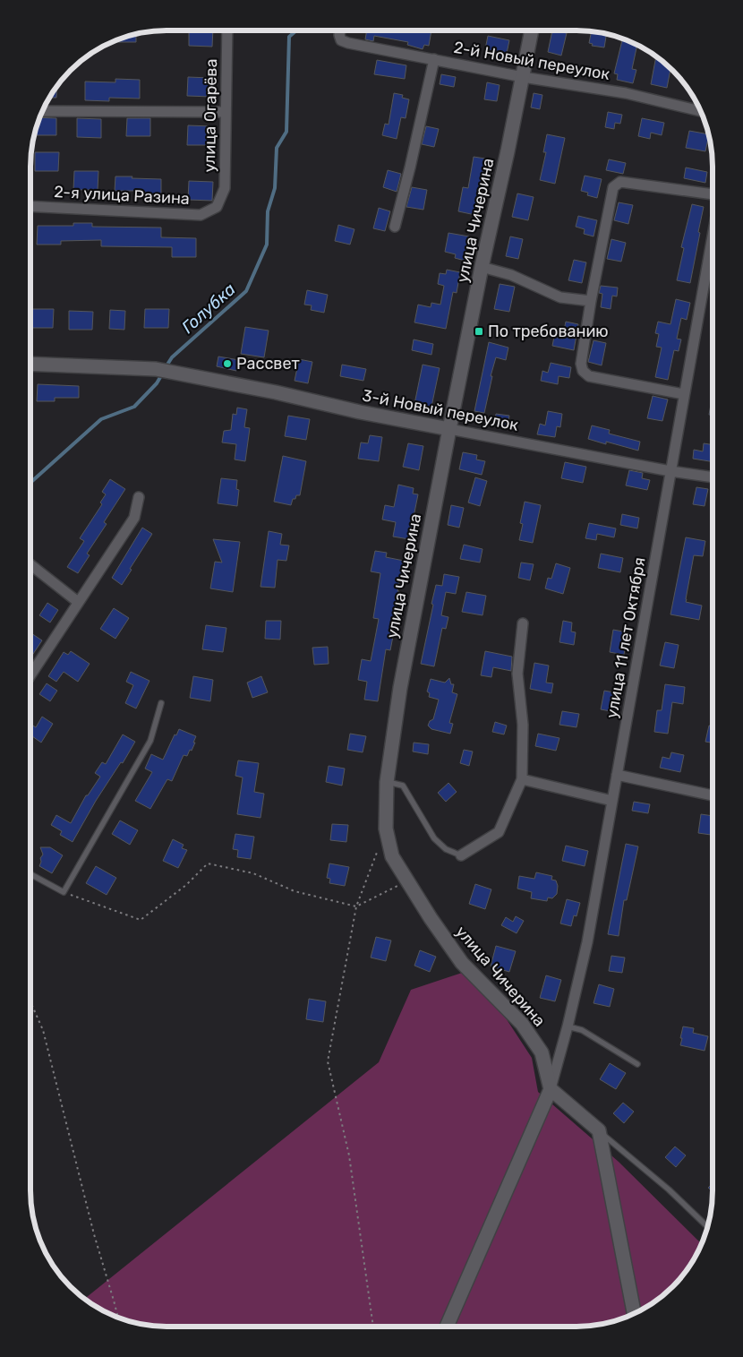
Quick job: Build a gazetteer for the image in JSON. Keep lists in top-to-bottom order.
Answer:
{
  "streets": {
    "street": [
      "2-й Новый переулок",
      "улица Огарёва",
      "2-я улица Разина",
      "улица Чичерина",
      "3-й Новый переулок",
      "улица 11 лет Октября"
    ]
  },
  "crossings": [
    ["2-й Новый переулок", "улица Чичерина"],
    ["улица Огарёва", "2-я улица Разина"],
    ["улица Чичерина", "3-й Новый переулок"],
    ["улица Чичерина", "улица 11 лет Октября"],
    ["3-й Новый переулок", "улица 11 лет Октября"]
  ],
  "water": ["Голубка"],
  "places": {
    "transit": ["По требованию"],
    "other": ["Рассвет"]
  }
}
